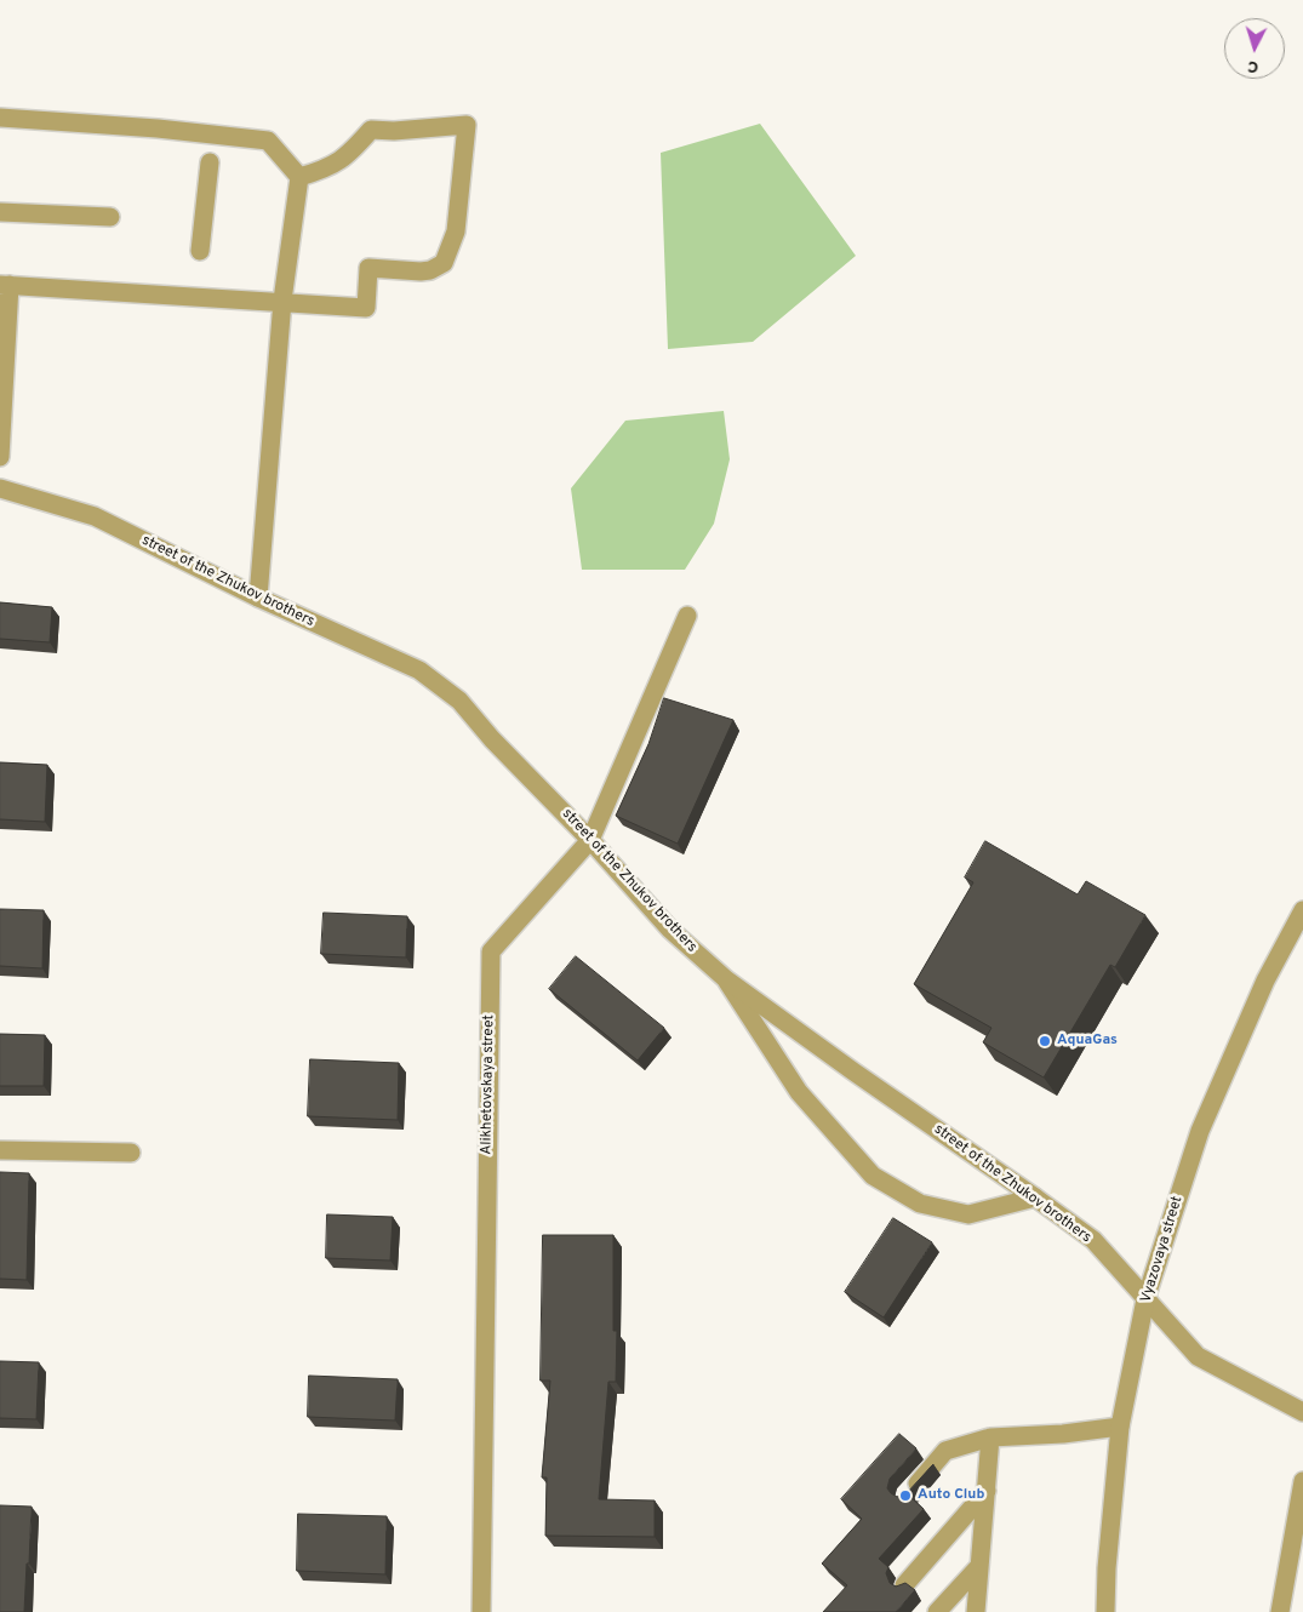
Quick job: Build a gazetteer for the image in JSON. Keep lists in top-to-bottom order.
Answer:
{
  "streets": {
    "street": ["street of the Zhukov brothers", "Alikhetovskaya street", "Vyazovaya street"]
  },
  "crossings": [
    ["street of the Zhukov brothers", "Alikhetovskaya street"],
    ["street of the Zhukov brothers", "Vyazovaya street"]
  ],
  "places": ["AquaGas", "Auto Club"],
  "north": "bottom"
}
